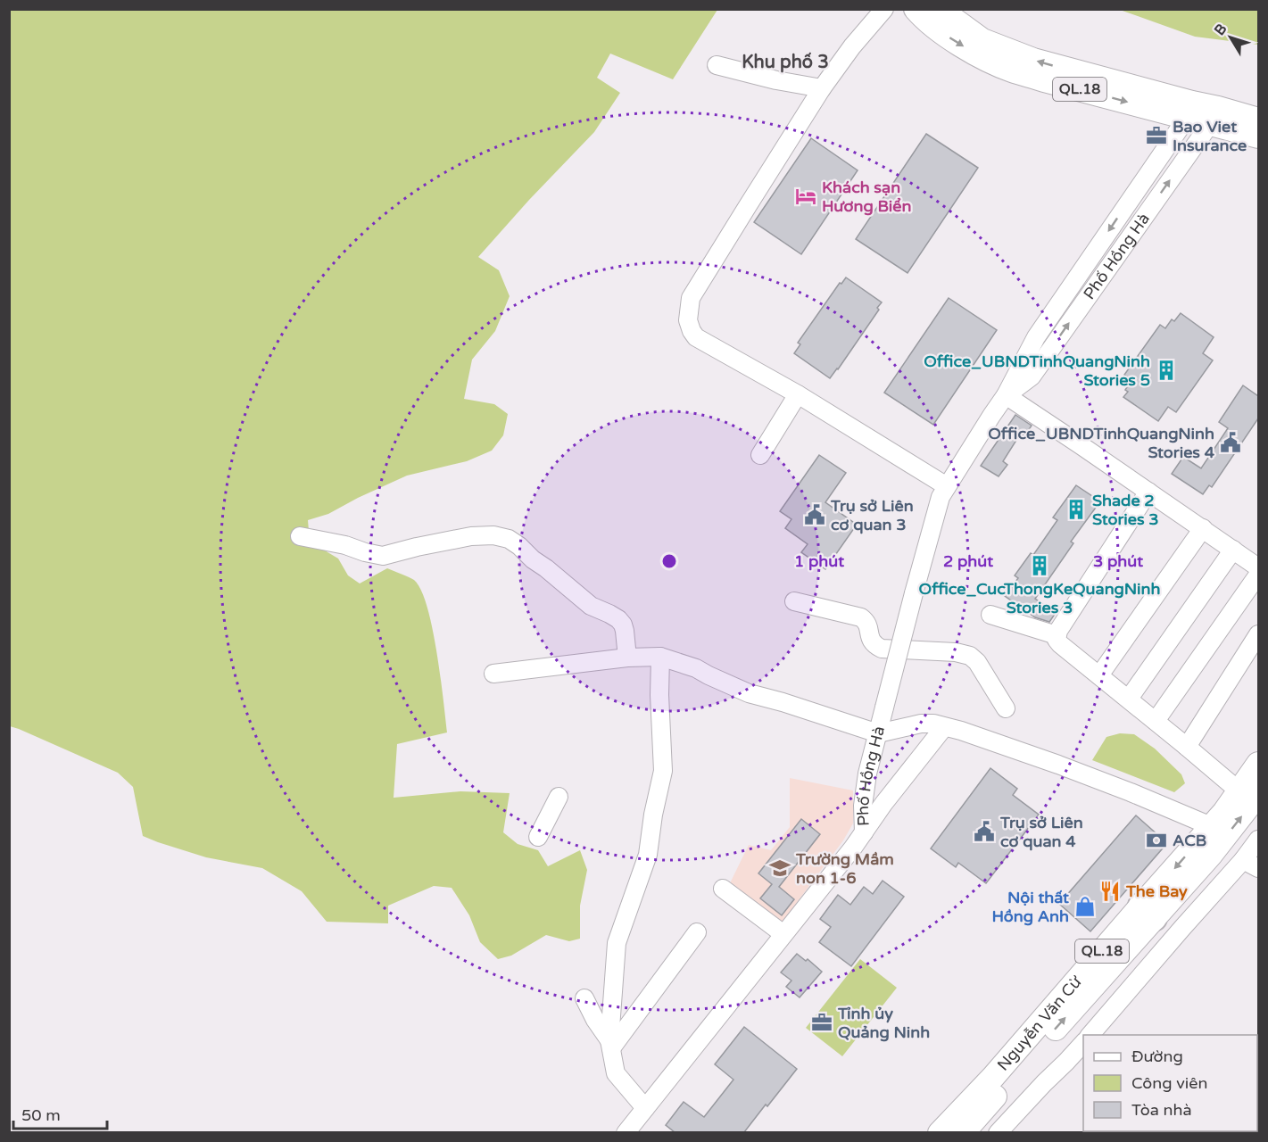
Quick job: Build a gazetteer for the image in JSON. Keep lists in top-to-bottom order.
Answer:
{
  "streets": {
    "main road": ["QL.18", "Nguyễn Văn Cừ"],
    "street": ["Phố Hồng Hà"]
  },
  "crossings": [
    ["QL.18", "Phố Hồng Hà"]
  ],
  "districts": ["Khu phố 3"],
  "places": {
    "office": ["Bao Viet Insurance", "Tỉnh ủy Quảng Ninh"],
    "hotel": ["Khách sạn Hương Biển"],
    "building": ["Office_UBNDTinhQuangNinh Stories 5", "Shade 2 Stories 3", "Office_CucThongKeQuangNinh Stories 3"],
    "public building": ["Office_UBNDTinhQuangNinh Stories 4", "Trụ sở Liên cơ quan 3", "Trụ sở Liên cơ quan 4"],
    "bank": ["ACB"],
    "school or university": ["Trường Mầm non 1-6"],
    "restaurant": ["The Bay"],
    "shop": ["Nội thất Hồng Anh"]
  },
  "legend": ["Đường", "Công viên", "Tòa nhà"],
  "scale_bar": "50 m",
  "north": "top left",
  "rings": ["1 phút", "2 phút", "3 phút"]
}
